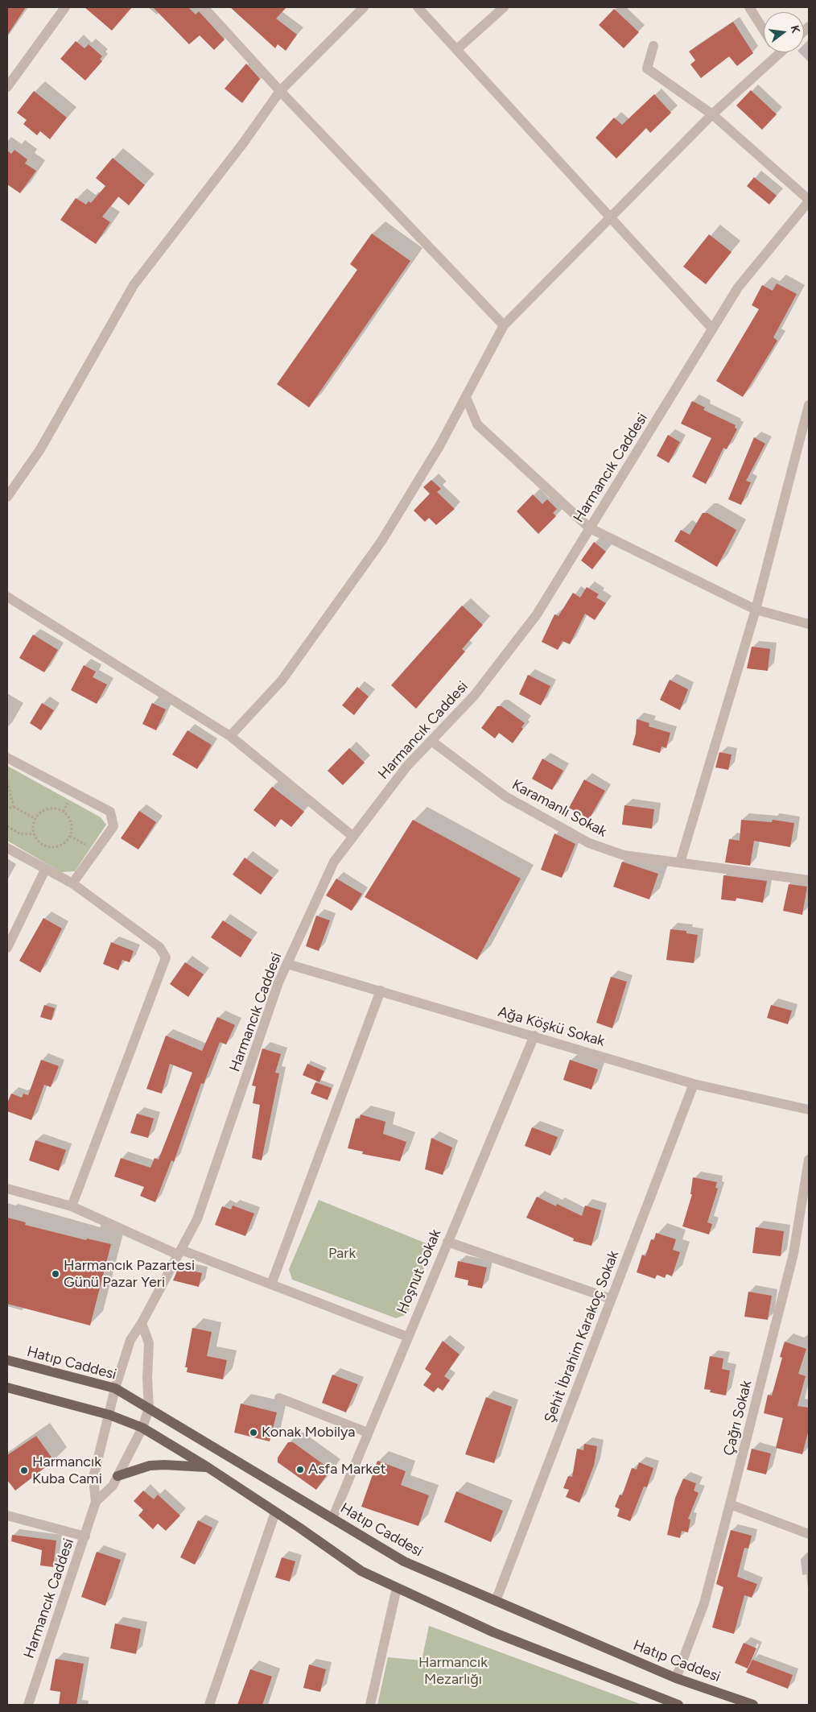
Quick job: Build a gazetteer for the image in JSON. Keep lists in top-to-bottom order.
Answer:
{
  "streets": {
    "main road": ["Hatıp Caddesi"],
    "street": [
      "Harmancık Caddesi",
      "Karamanlı Sokak",
      "Ağa Köşkü Sokak",
      "Hoşnut Sokak",
      "Şehit İbrahim Karakoç Sokak",
      "Çağrı Sokak"
    ]
  },
  "crossings": [
    ["Harmancık Caddesi", "Karamanlı Sokak"],
    ["Harmancık Caddesi", "Ağa Köşkü Sokak"],
    ["Harmancık Caddesi", "Hatıp Caddesi"],
    ["Ağa Köşkü Sokak", "Hoşnut Sokak"],
    ["Ağa Köşkü Sokak", "Şehit İbrahim Karakoç Sokak"],
    ["Hoşnut Sokak", "Hatıp Caddesi"],
    ["Şehit İbrahim Karakoç Sokak", "Hatıp Caddesi"],
    ["Hatıp Caddesi", "Çağrı Sokak"]
  ],
  "parks": ["Park", "Harmancık Mezarlığı"],
  "places": [
    "Harmancık Pazartesi Günü Pazar Yeri",
    "Konak Mobilya",
    "Asfa Market",
    "Harmancık Kuba Cami"
  ],
  "north": "right"
}
